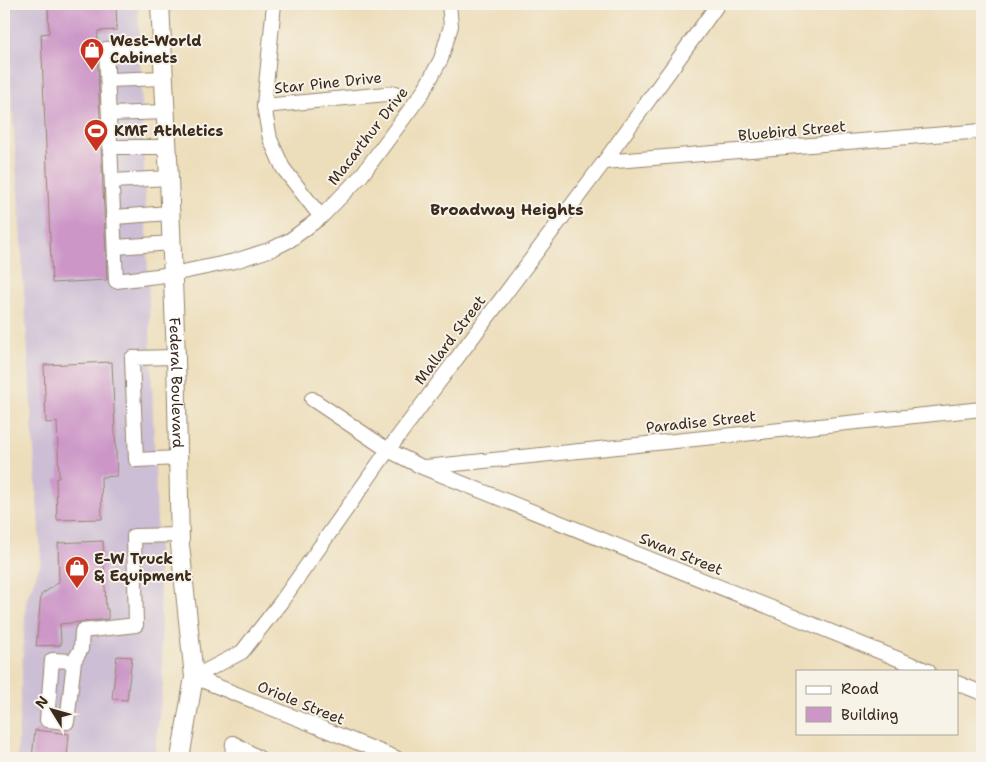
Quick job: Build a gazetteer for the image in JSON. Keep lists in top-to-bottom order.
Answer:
{
  "streets": {
    "main road": ["Federal Boulevard"],
    "street": [
      "Star Pine Drive",
      "Bluebird Street",
      "Macarthur Drive",
      "Mallard Street",
      "Paradise Street",
      "Swan Street",
      "Oriole Street"
    ]
  },
  "crossings": [
    ["Bluebird Street", "Mallard Street"],
    ["Macarthur Drive", "Federal Boulevard"],
    ["Mallard Street", "Federal Boulevard"],
    ["Mallard Street", "Swan Street"],
    ["Mallard Street", "Oriole Street"],
    ["Federal Boulevard", "Oriole Street"],
    ["Paradise Street", "Swan Street"]
  ],
  "districts": ["Broadway Heights"],
  "places": {
    "shop": ["West-World Cabinets", "E-W Truck & Equipment"],
    "sports": ["KMF Athletics"]
  },
  "legend": ["Road", "Building"],
  "north": "top left"
}
